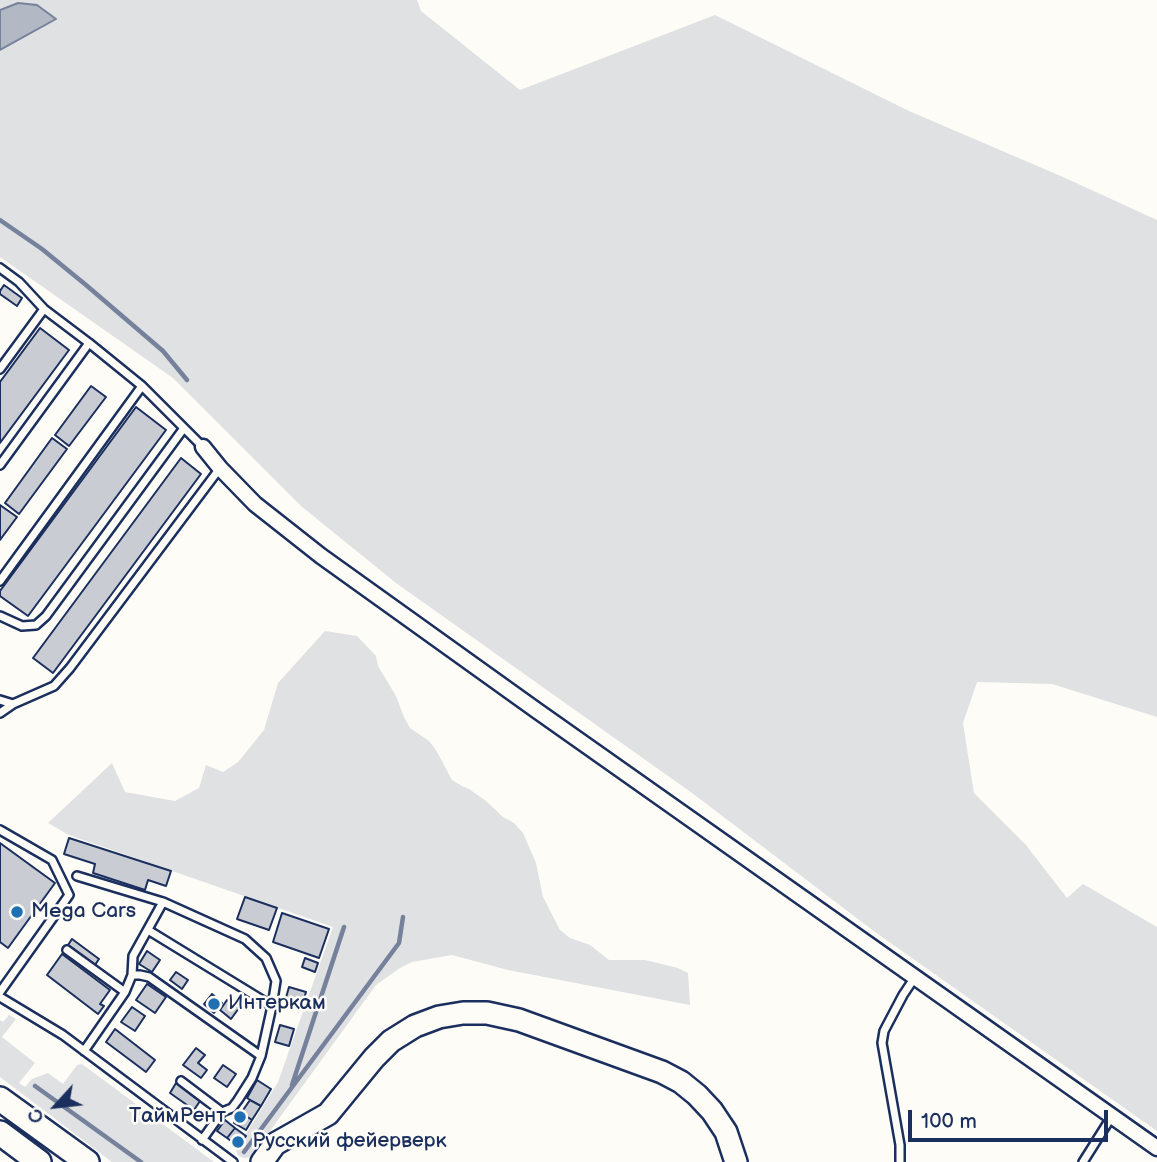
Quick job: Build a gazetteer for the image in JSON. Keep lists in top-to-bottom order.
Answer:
{
  "places": [
    "Mega Cars",
    "Интеркам",
    "ТаймРент",
    "Русский фейерверк"
  ],
  "scale_bar": "100 m",
  "north": "bottom left"
}
